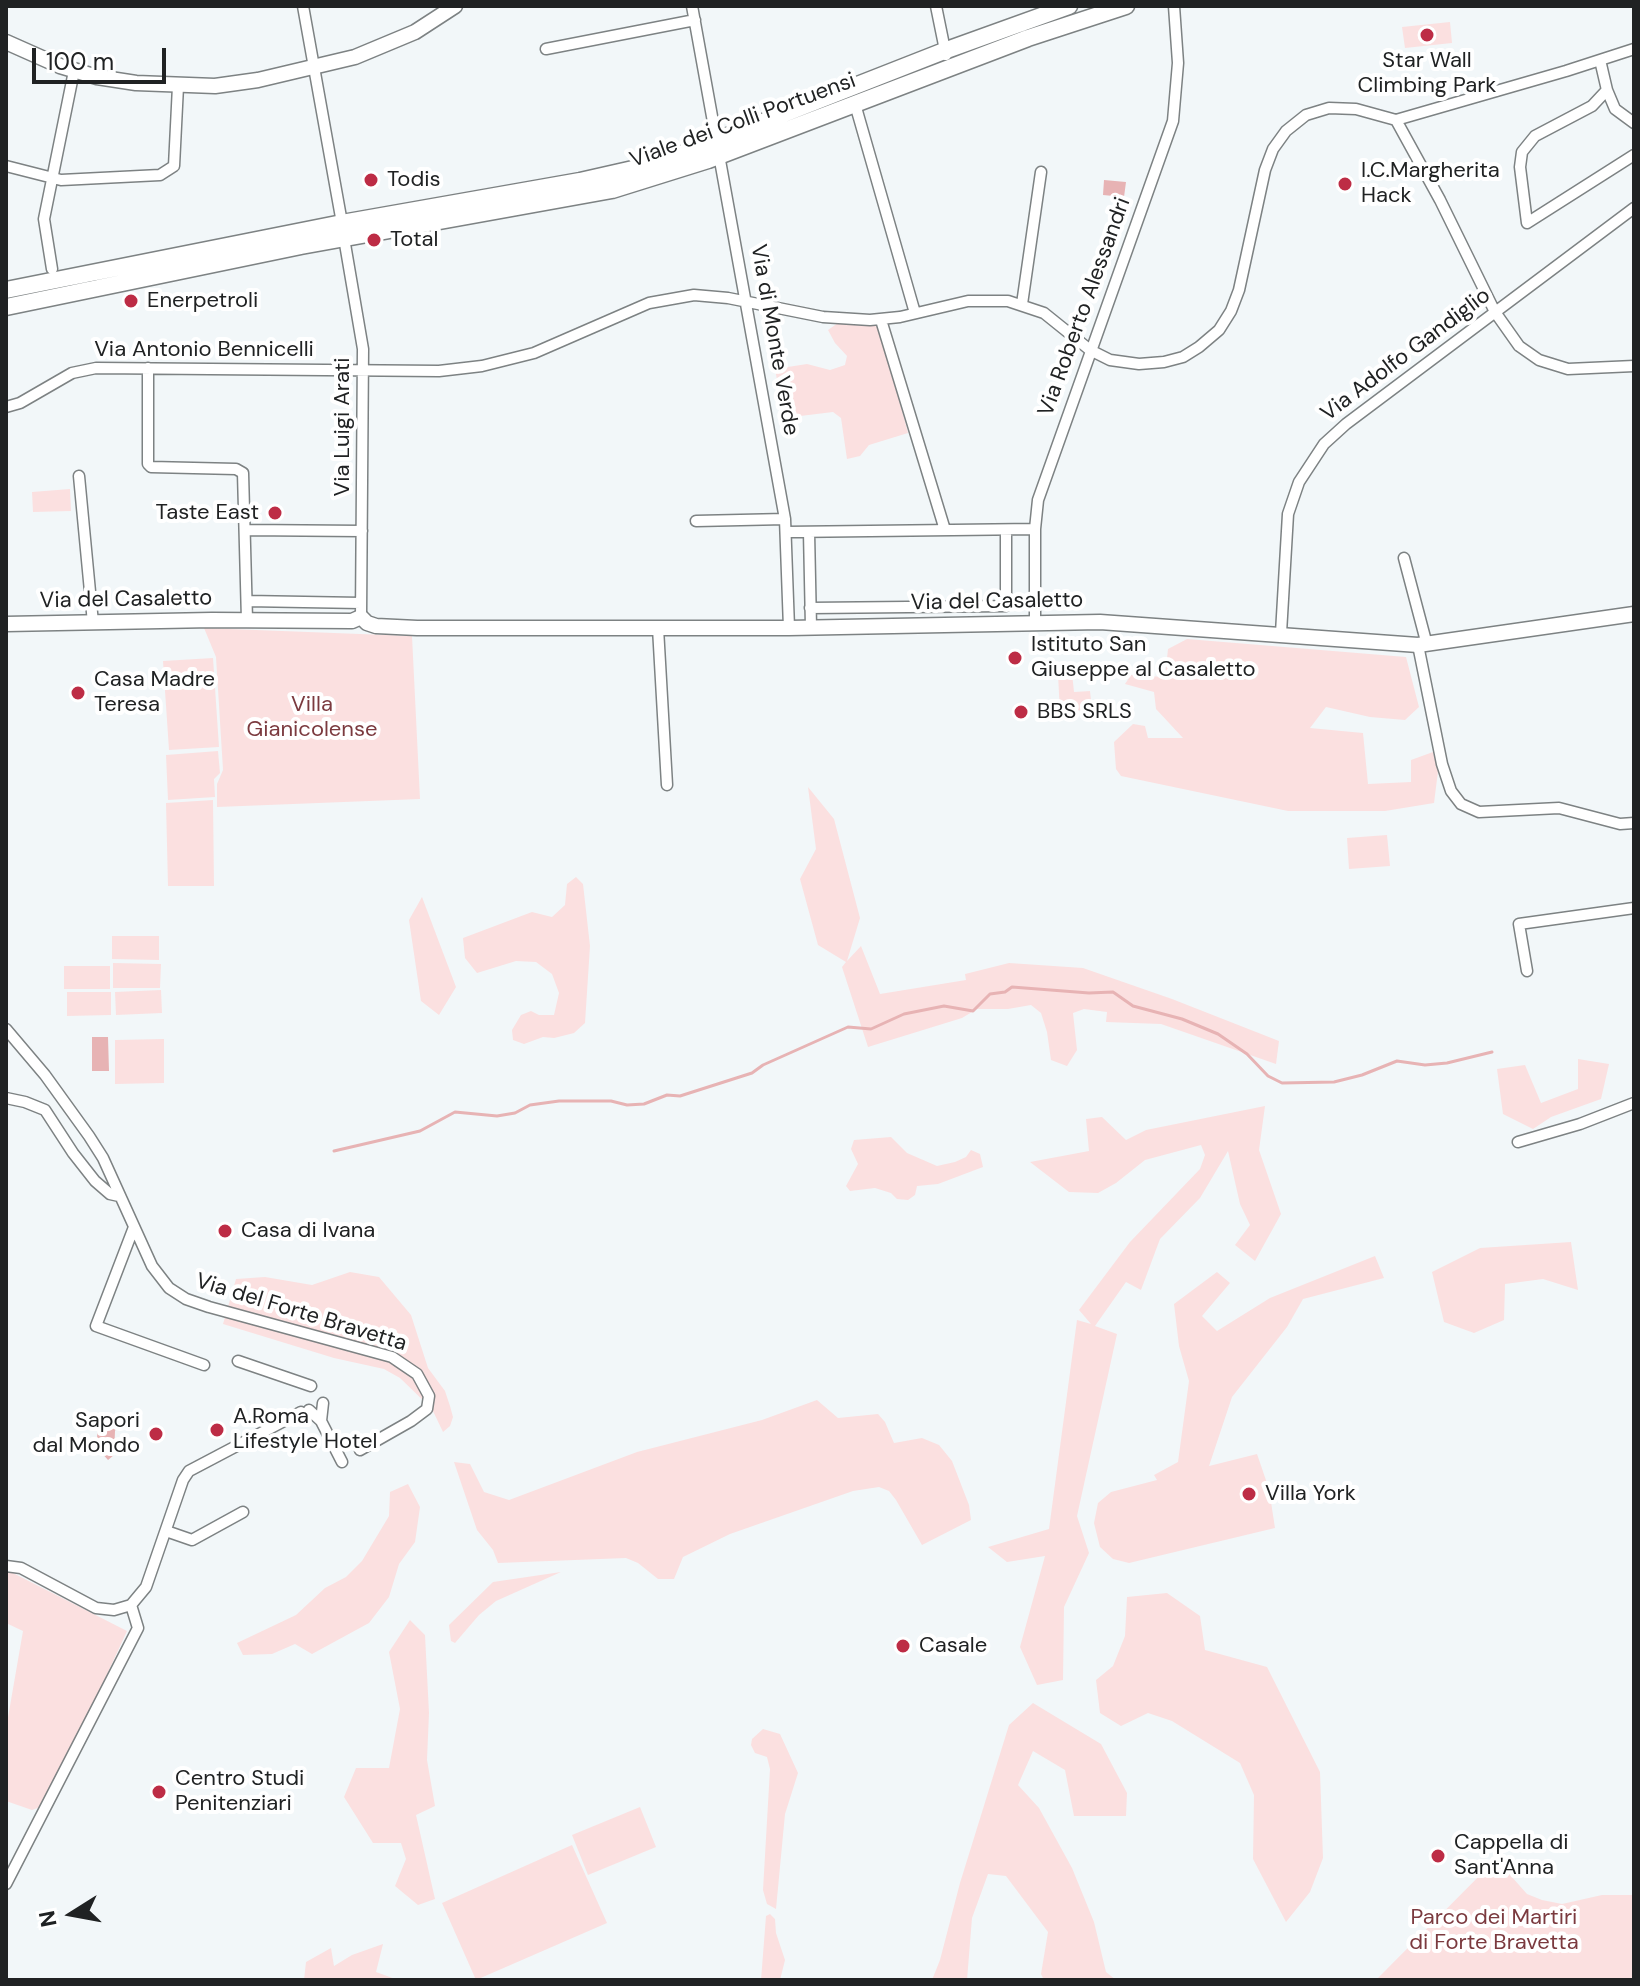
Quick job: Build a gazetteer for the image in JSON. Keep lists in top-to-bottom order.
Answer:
{
  "streets": {
    "main road": ["Viale dei Colli Portuensi"],
    "street": [
      "Via Roberto Alessandri",
      "Via di Monte Verde",
      "Via Antonio Bennicelli",
      "Via Adolfo Gandiglio",
      "Via Luigi Arati",
      "Via del Casaletto",
      "Via del Forte Bravetta"
    ]
  },
  "crossings": [
    ["Viale dei Colli Portuensi", "Via di Monte Verde"],
    ["Viale dei Colli Portuensi", "Via Luigi Arati"],
    ["Via Roberto Alessandri", "Via del Casaletto"],
    ["Via di Monte Verde", "Via Antonio Bennicelli"],
    ["Via di Monte Verde", "Via del Casaletto"],
    ["Via Antonio Bennicelli", "Via Luigi Arati"],
    ["Via Adolfo Gandiglio", "Via del Casaletto"],
    ["Via Luigi Arati", "Via del Casaletto"]
  ],
  "parks": ["Villa Gianicolense", "Parco dei Martiri di Forte Bravetta"],
  "places": [
    "Star Wall Climbing Park",
    "Todis",
    "I.C.Margherita Hack",
    "Total",
    "Enerpetroli",
    "Taste East",
    "Istituto San Giuseppe al Casaletto",
    "Casa Madre Teresa",
    "BBS SRLS",
    "Casa di Ivana",
    "A.Roma Lifestyle Hotel",
    "Sapori dal Mondo",
    "Villa York",
    "Casale",
    "Centro Studi Penitenziari",
    "Cappella di Sant'Anna"
  ],
  "scale_bar": "100 m",
  "north": "left"
}
